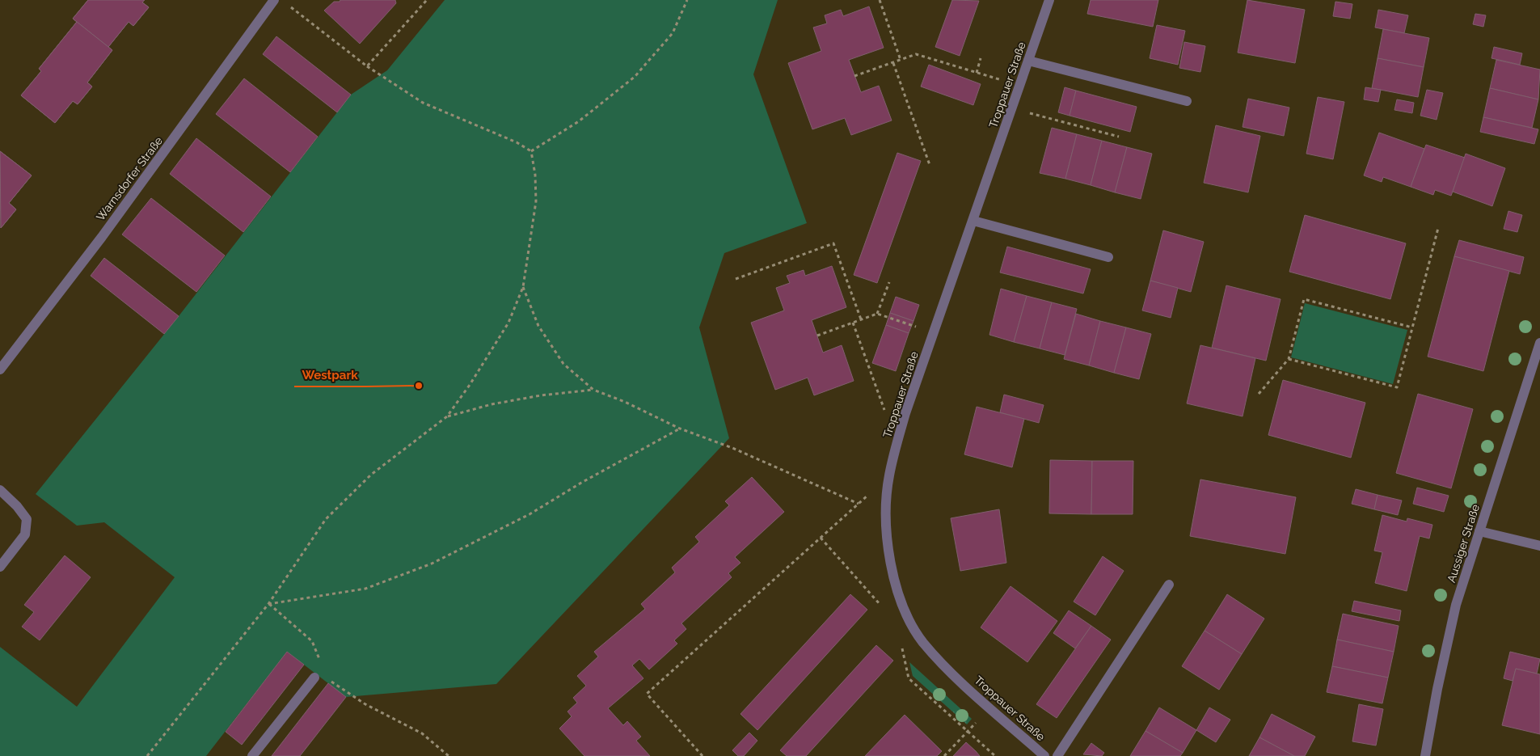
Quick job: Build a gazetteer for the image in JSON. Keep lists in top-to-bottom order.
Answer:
{
  "streets": {
    "street": ["Troppauer Straße", "Warnsdorfer Straße", "Aussiger Straße"]
  },
  "places": ["Westpark"]
}
